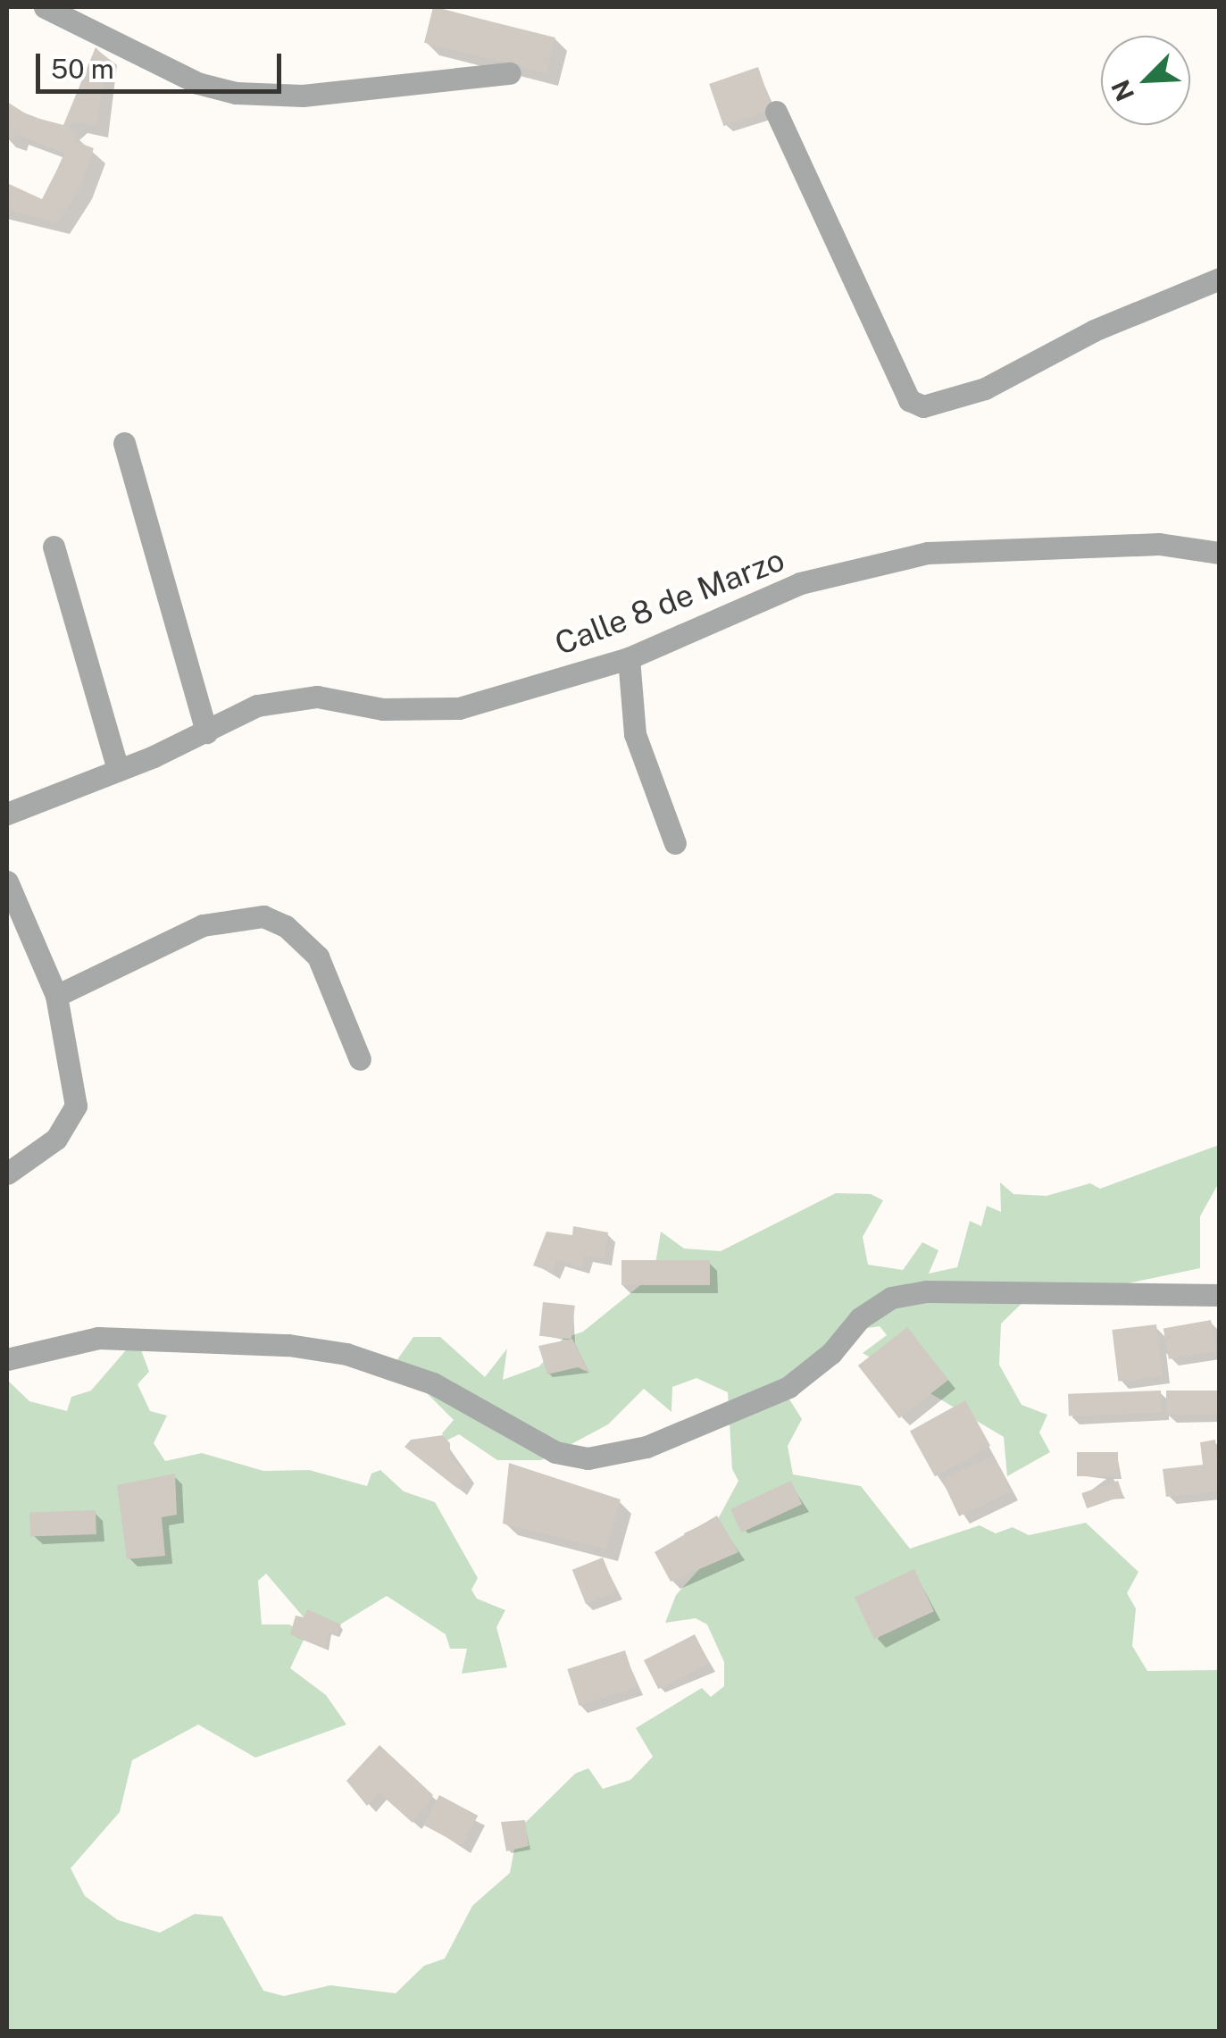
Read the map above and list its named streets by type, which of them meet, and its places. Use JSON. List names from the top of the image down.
{
  "streets": {
    "street": ["Calle 8 de Marzo"]
  },
  "scale_bar": "50 m",
  "north": "bottom left"
}
